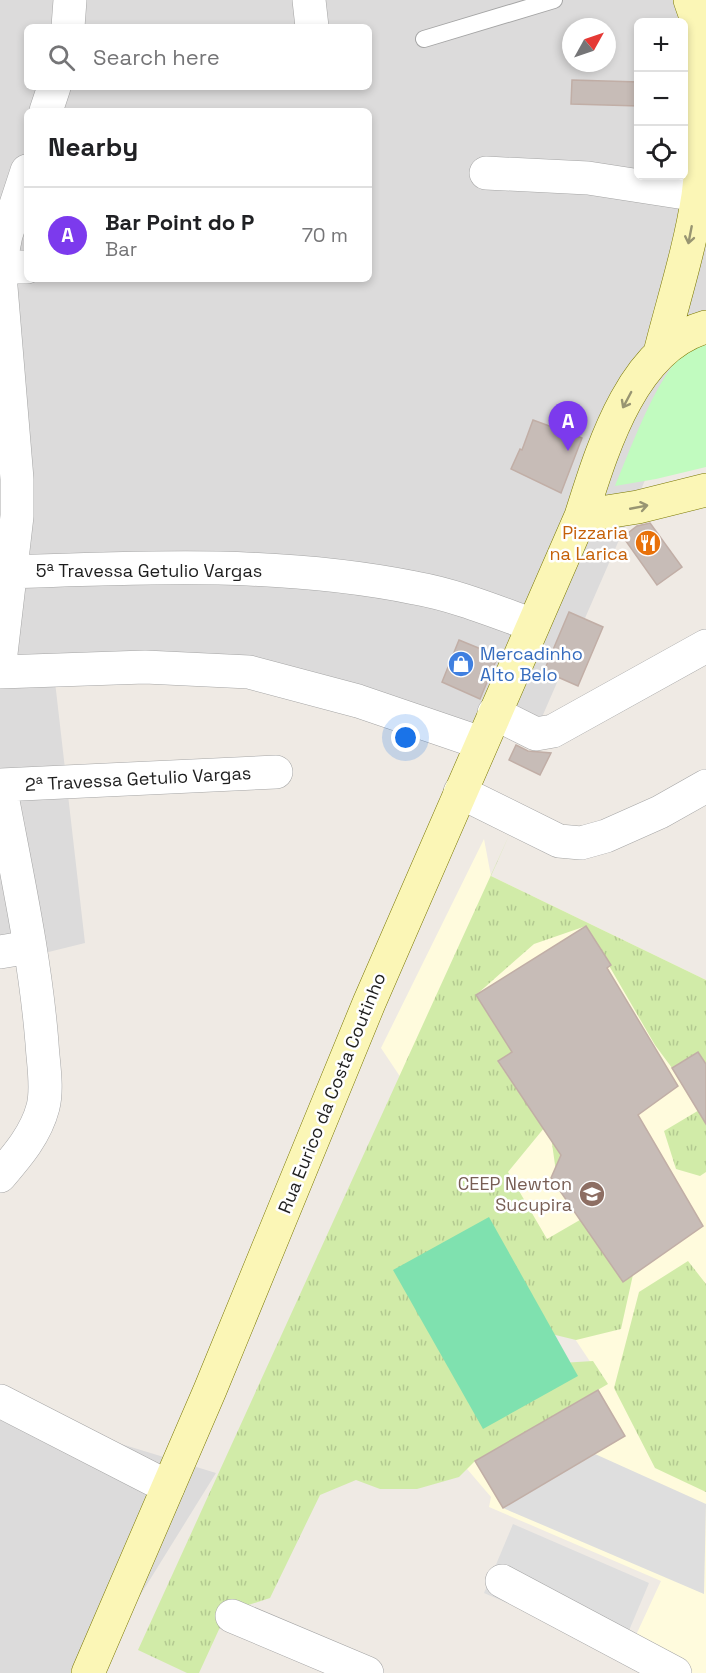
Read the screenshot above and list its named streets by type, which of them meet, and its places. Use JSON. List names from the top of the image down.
{
  "streets": {
    "main road": ["Rua Eurico da Costa Coutinho"],
    "street": ["5ª Travessa Getulio Vargas", "2ª Travessa Getulio Vargas"]
  },
  "crossings": [
    ["5ª Travessa Getulio Vargas", "Rua Eurico da Costa Coutinho"]
  ],
  "places": {
    "restaurant": ["Pizzaria na Larica"],
    "shop": ["Mercadinho Alto Belo"],
    "school or university": ["CEEP Newton Sucupira"]
  },
  "north": "top right",
  "page": {
    "map_buttons": ["+", "−"],
    "search": "Search here",
    "heading": "Nearby",
    "list": [
      {
        "mark": "A",
        "name": "Bar Point do P",
        "note": "Bar",
        "value": "70 m"
      }
    ],
    "pins": "A"
  }
}
